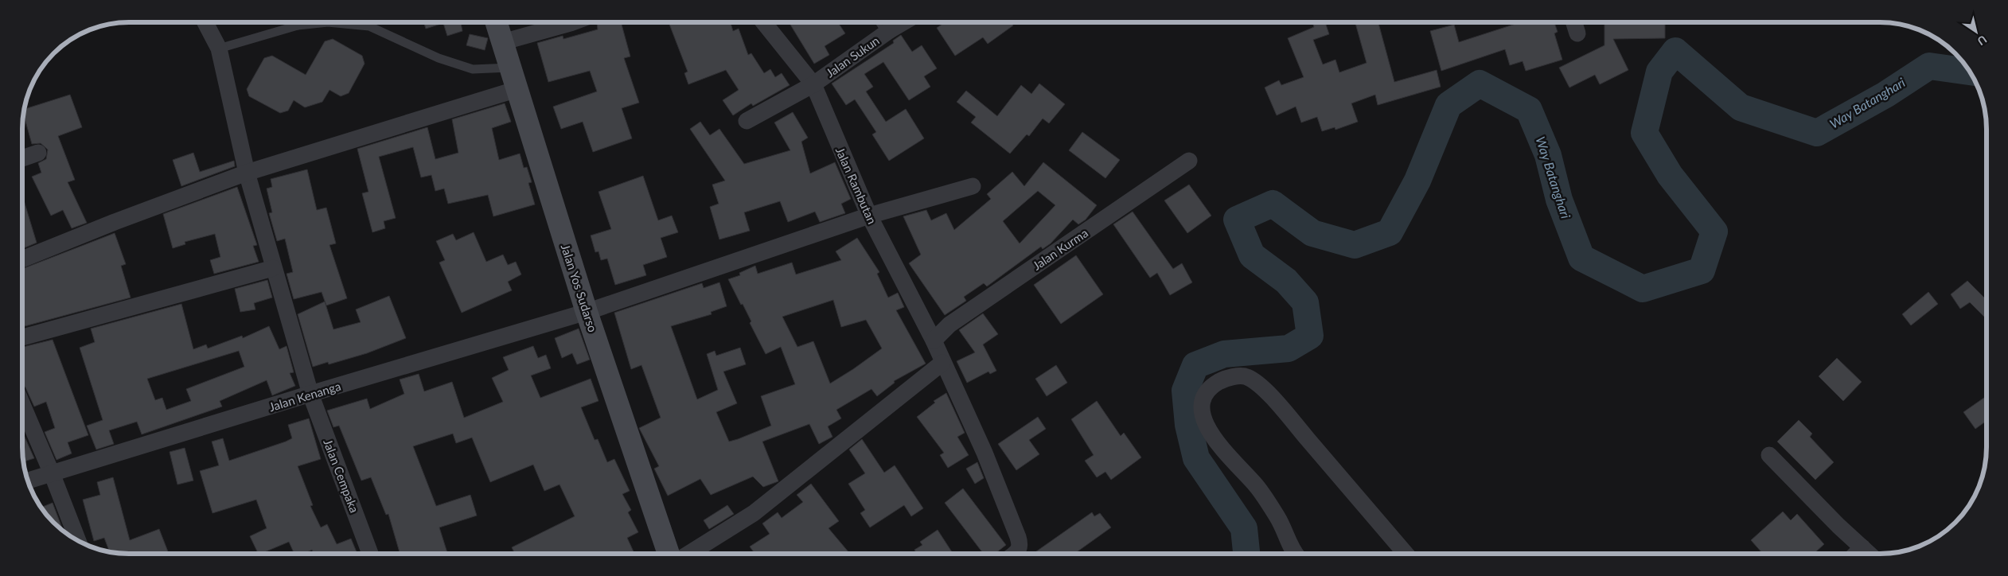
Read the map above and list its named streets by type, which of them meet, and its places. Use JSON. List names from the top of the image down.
{
  "streets": {
    "street": [
      "Jalan Sukun",
      "Jalan Rambutan",
      "Jalan Kurma",
      "Jalan Yos Sudarso",
      "Jalan Kenanga",
      "Jalan Cempaka"
    ]
  },
  "crossings": [
    ["Jalan Sukun", "Jalan Rambutan"],
    ["Jalan Rambutan", "Jalan Kurma"],
    ["Jalan Rambutan", "Jalan Kenanga"],
    ["Jalan Yos Sudarso", "Jalan Kenanga"],
    ["Jalan Kenanga", "Jalan Cempaka"]
  ],
  "water": ["Way Batanghari"],
  "north": "bottom right"
}
